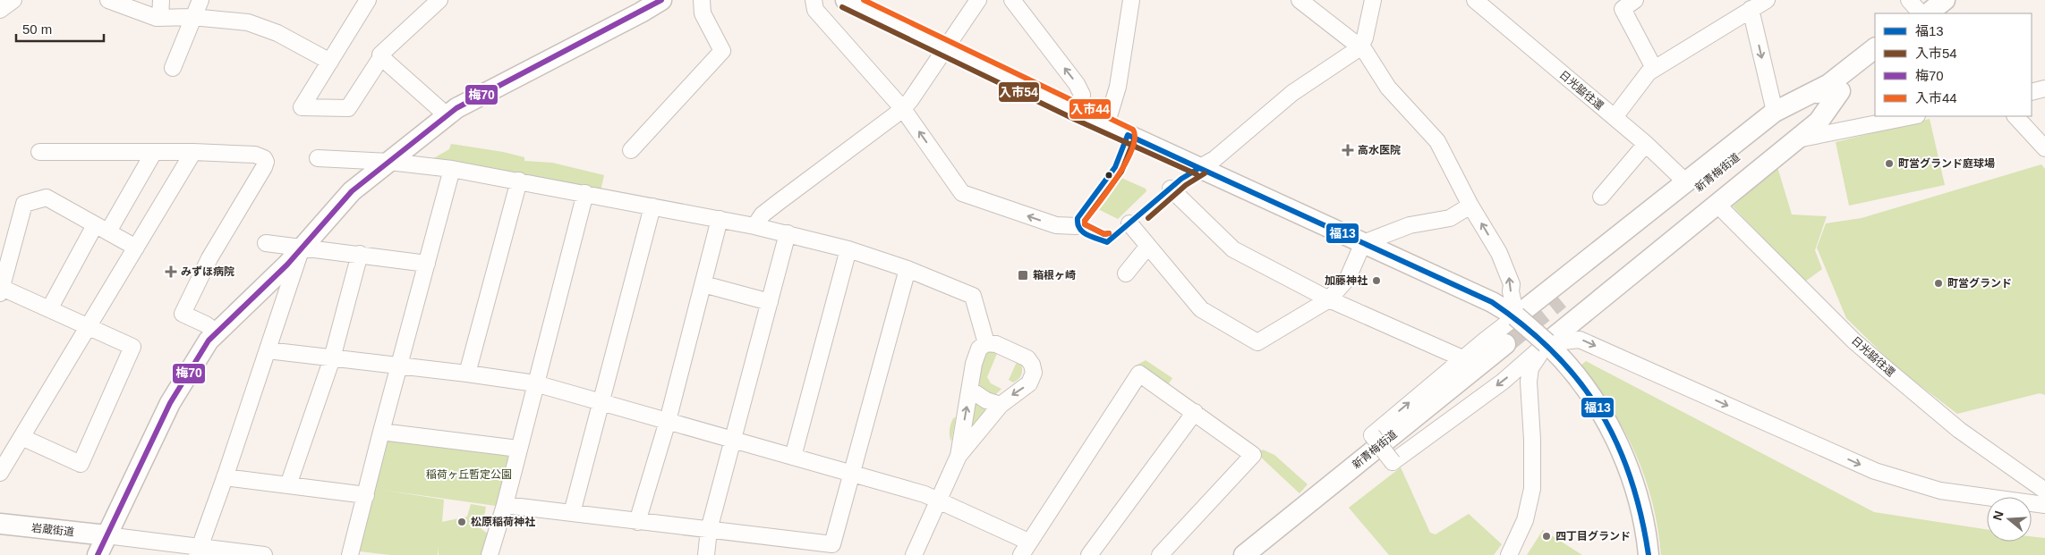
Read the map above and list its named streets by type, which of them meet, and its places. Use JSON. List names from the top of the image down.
{
  "streets": {
    "main road": ["新青梅街道", "岩蔵街道"],
    "street": ["日光脇往還"]
  },
  "parks": ["稲荷ヶ丘暫定公園"],
  "places": {
    "health": ["高水医院", "みずほ病院"],
    "other": [
      "町営グランド庭球場",
      "加藤神社",
      "町営グランド",
      "松原稲荷神社",
      "四丁目グランド"
    ],
    "transit": ["箱根ヶ崎"]
  },
  "lines": [
    "transit line 梅70",
    "transit line 入市44",
    "transit line 入市54",
    "transit line 福13"
  ],
  "legend": [
    "福13",
    "入市54",
    "梅70",
    "入市44"
  ],
  "scale_bar": "50 m",
  "north": "left"
}
